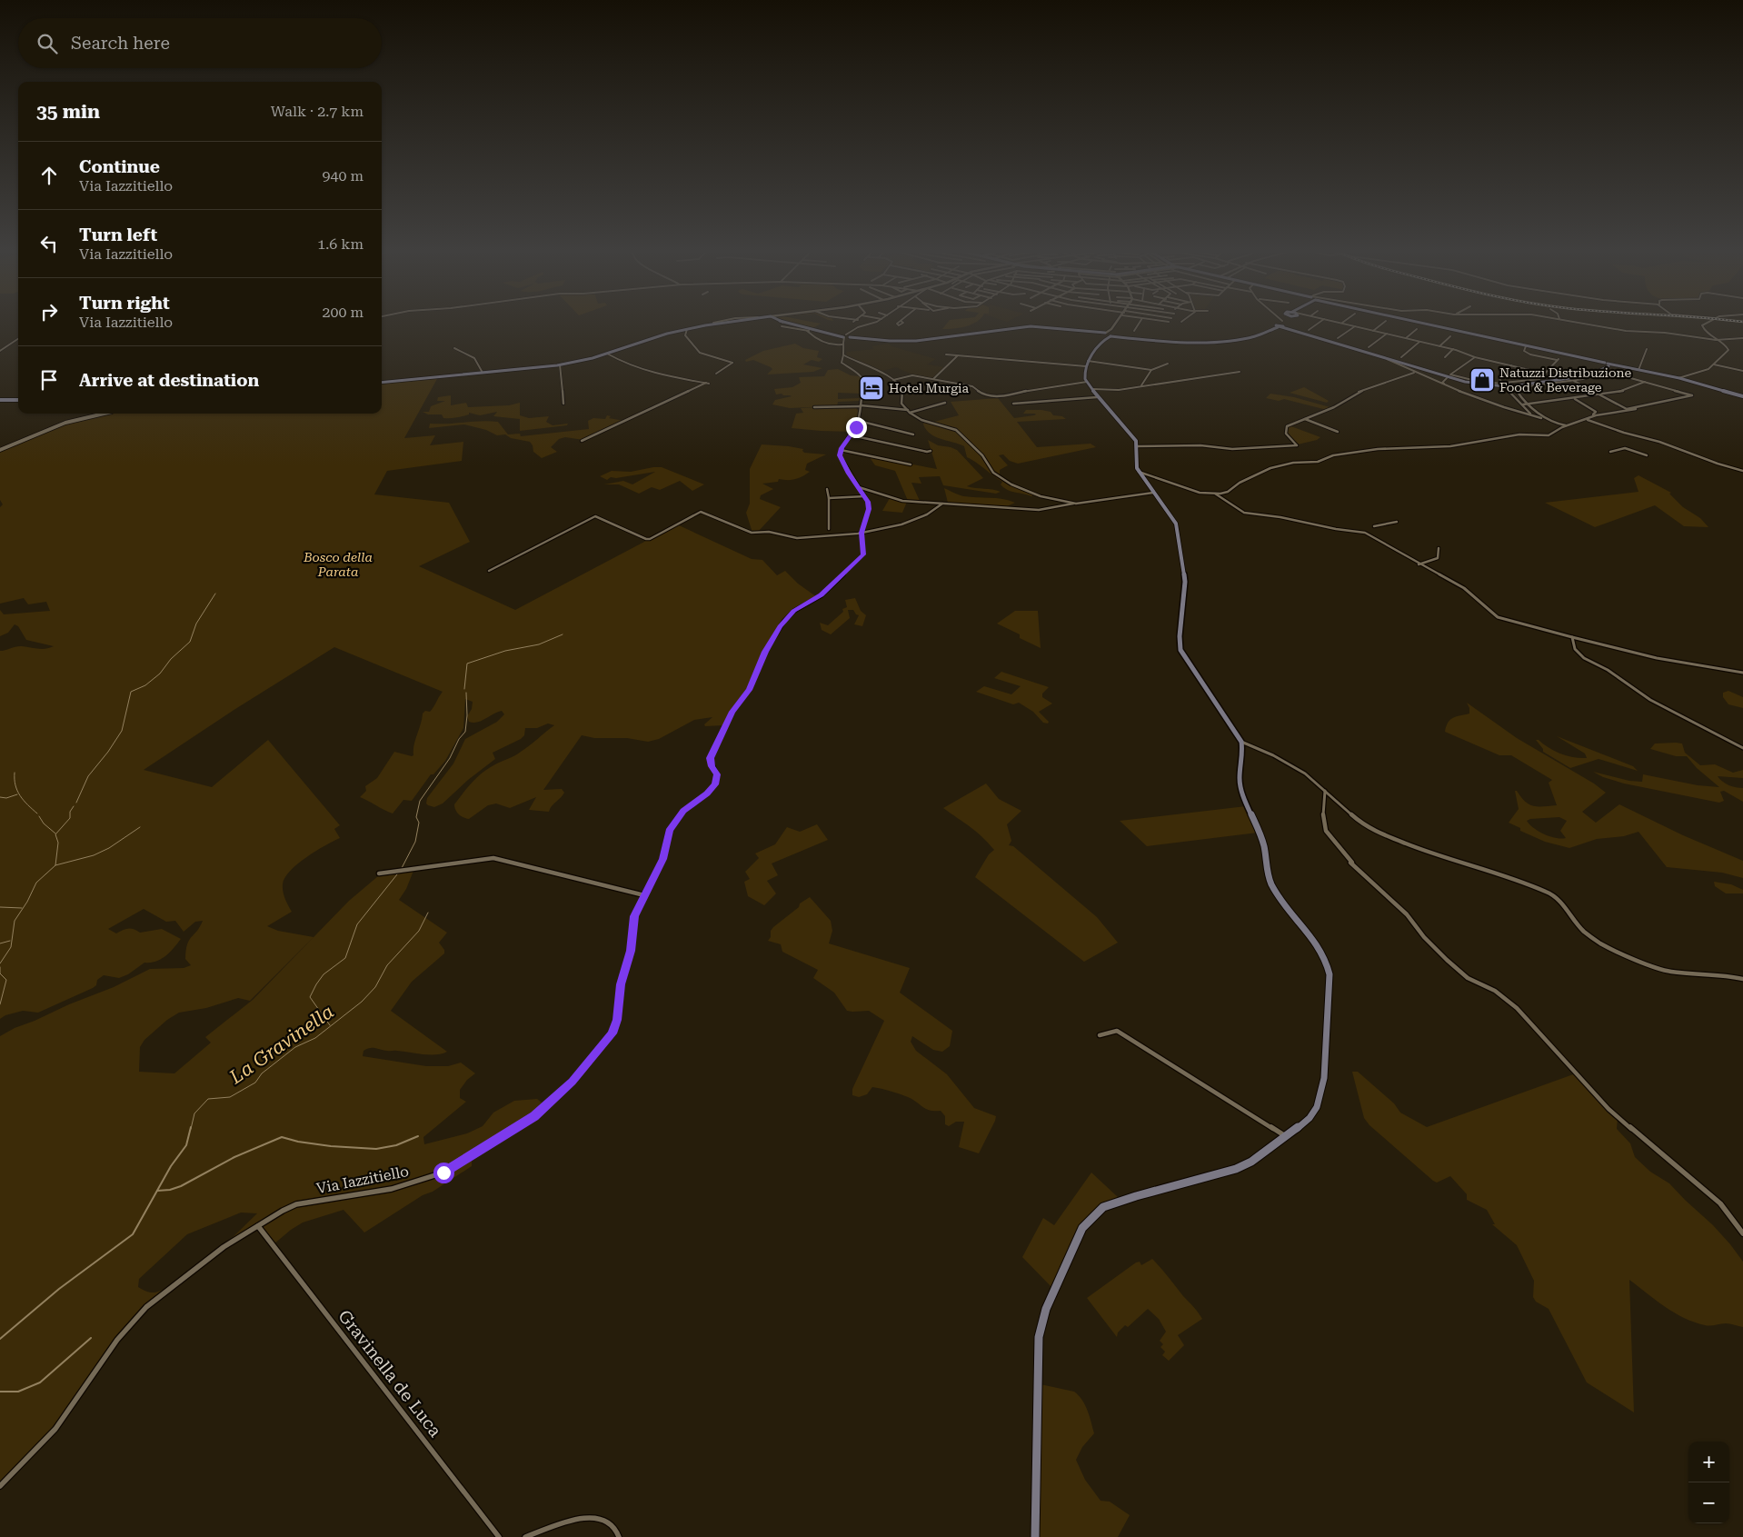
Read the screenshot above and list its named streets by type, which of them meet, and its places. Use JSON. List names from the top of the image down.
{
  "streets": {
    "street": ["Via Iazzitiello", "Gravinella de Luca"]
  },
  "crossings": [
    ["Via Iazzitiello", "Gravinella de Luca"]
  ],
  "water": ["La Gravinella"],
  "parks": ["Bosco della Parata"],
  "places": {
    "shop": ["Natuzzi Distribuzione Food & Beverage"],
    "hotel": ["Hotel Murgia"]
  },
  "page": {
    "search": "Search here",
    "heading": ["35 min", "Walk · 2.7 km"],
    "list": [
      ["Continue", "Via Iazzitiello", "940 m"],
      ["Turn left", "Via Iazzitiello", "1.6 km"],
      ["Turn right", "Via Iazzitiello", "200 m"],
      "Arrive at destination"
    ],
    "map_buttons": ["+", "−"]
  }
}
